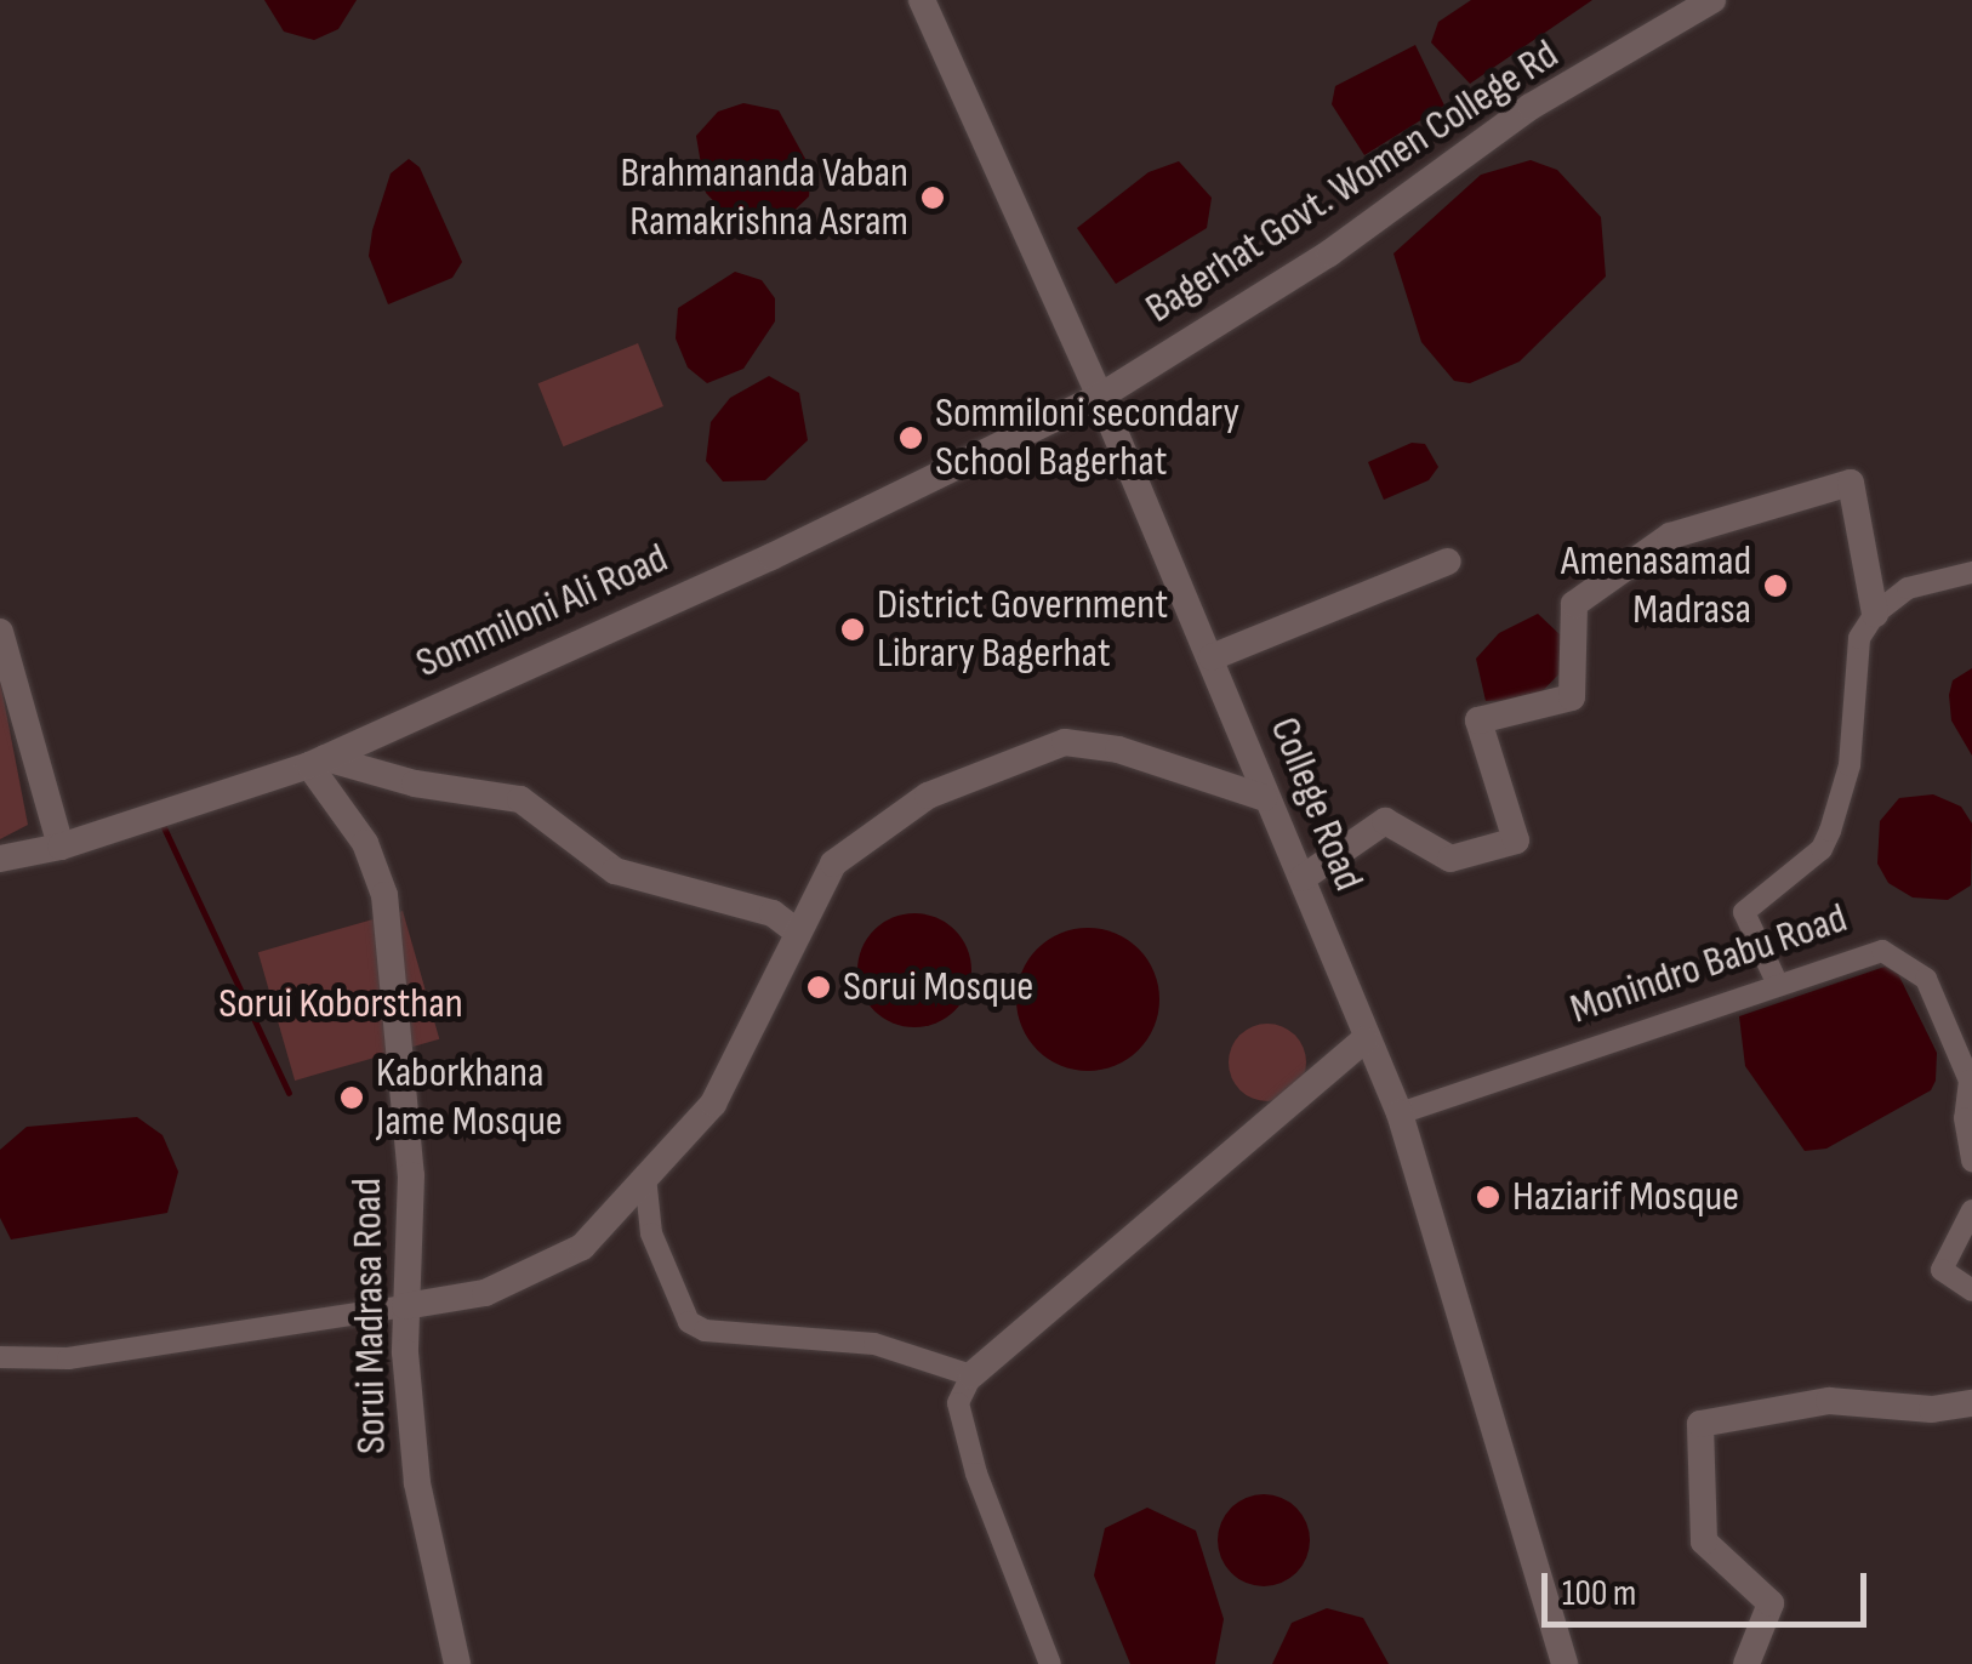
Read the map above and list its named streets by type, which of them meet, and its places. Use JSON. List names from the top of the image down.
{
  "streets": {
    "street": [
      "Bagerhat Govt. Women College Rd",
      "Sommiloni Ali Road",
      "College Road",
      "Monindro Babu Road",
      "Sorui Madrasa Road"
    ]
  },
  "crossings": [
    ["Bagerhat Govt. Women College Rd", "Sommiloni Ali Road"],
    ["Bagerhat Govt. Women College Rd", "College Road"],
    ["Sommiloni Ali Road", "College Road"],
    ["Sommiloni Ali Road", "Sorui Madrasa Road"],
    ["College Road", "Monindro Babu Road"]
  ],
  "parks": ["Sorui Koborsthan"],
  "places": [
    "Brahmananda Vaban Ramakrishna Asram",
    "Sommiloni secondary School Bagerhat",
    "Amenasamad Madrasa",
    "District Government Library Bagerhat",
    "Sorui Mosque",
    "Kaborkhana Jame Mosque",
    "Haziarif Mosque"
  ],
  "scale_bar": "100 m"
}
